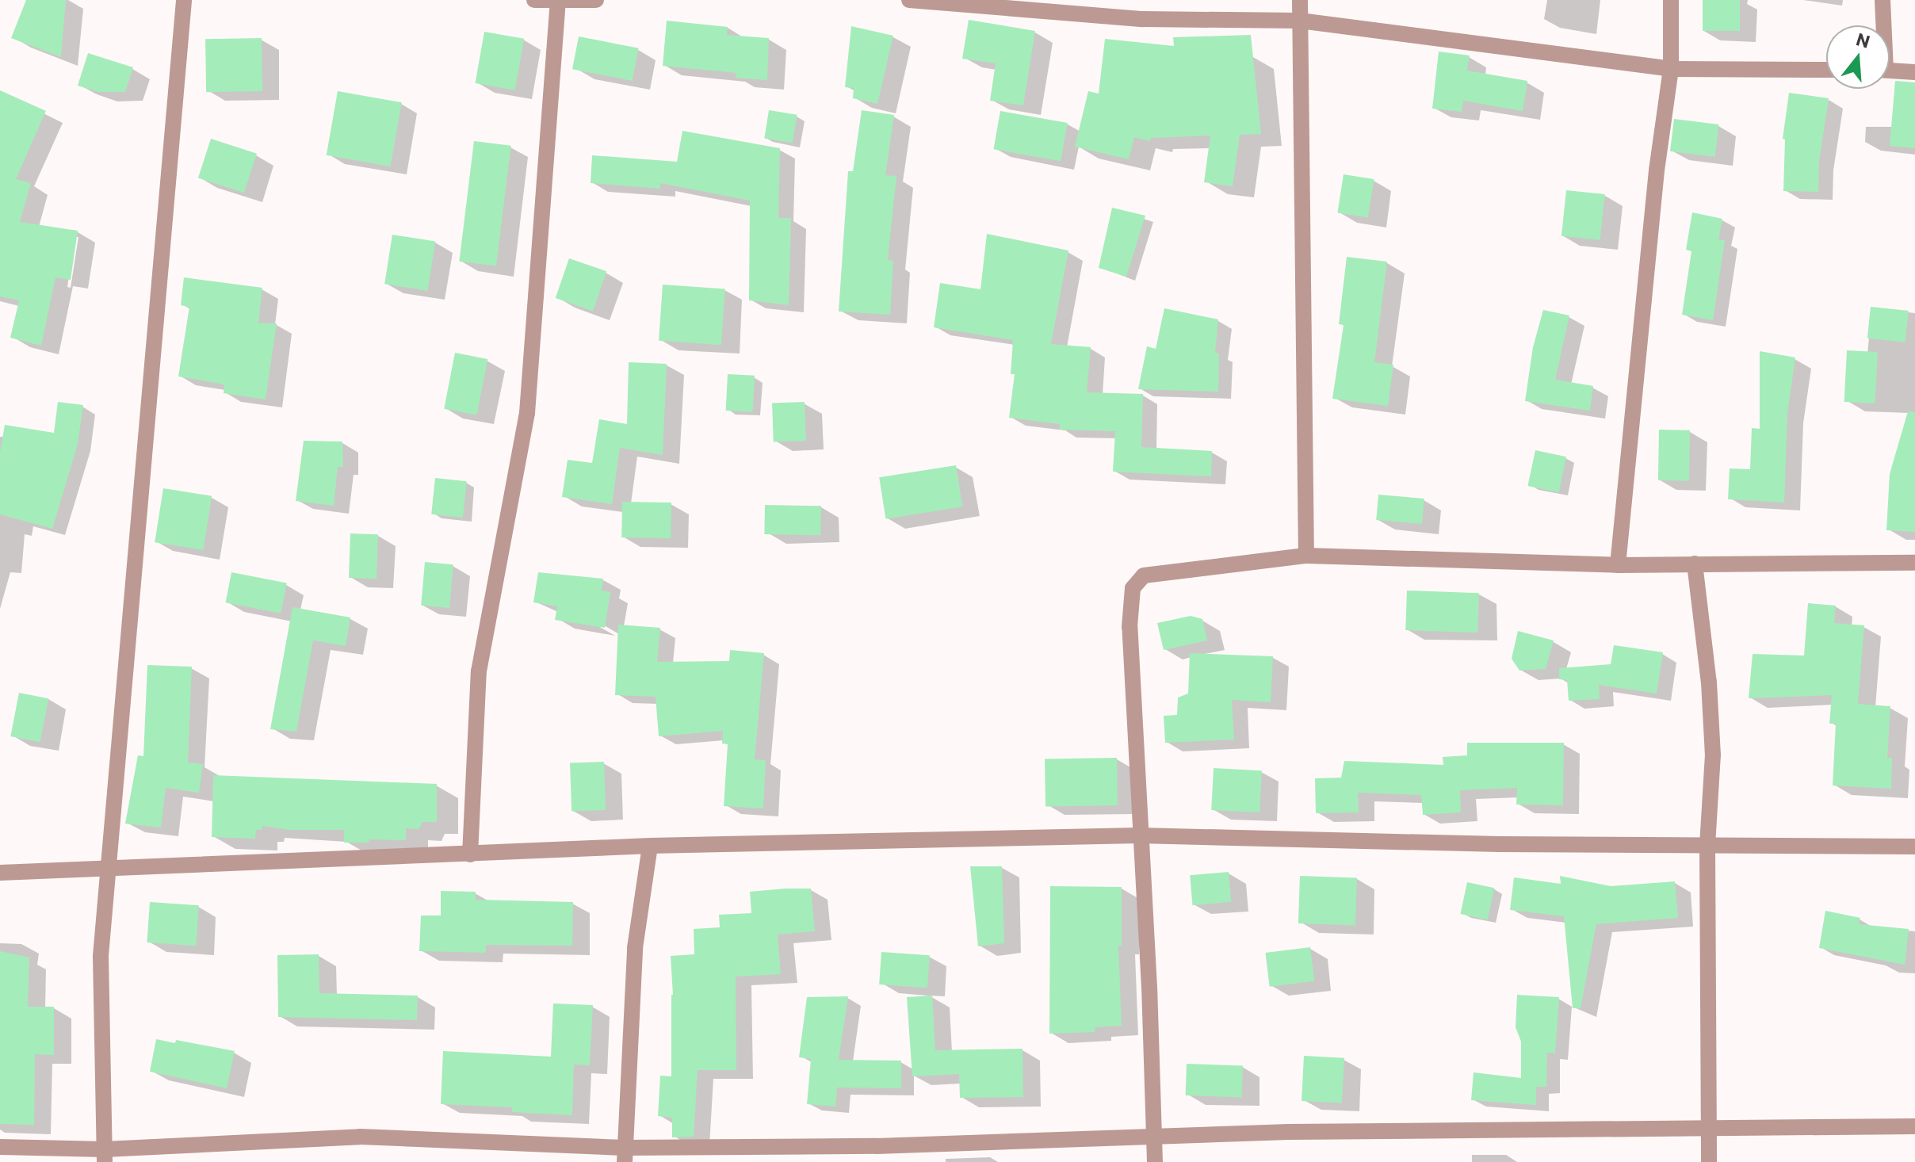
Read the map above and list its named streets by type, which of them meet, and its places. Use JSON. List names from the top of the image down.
{
  "north": "top"
}
